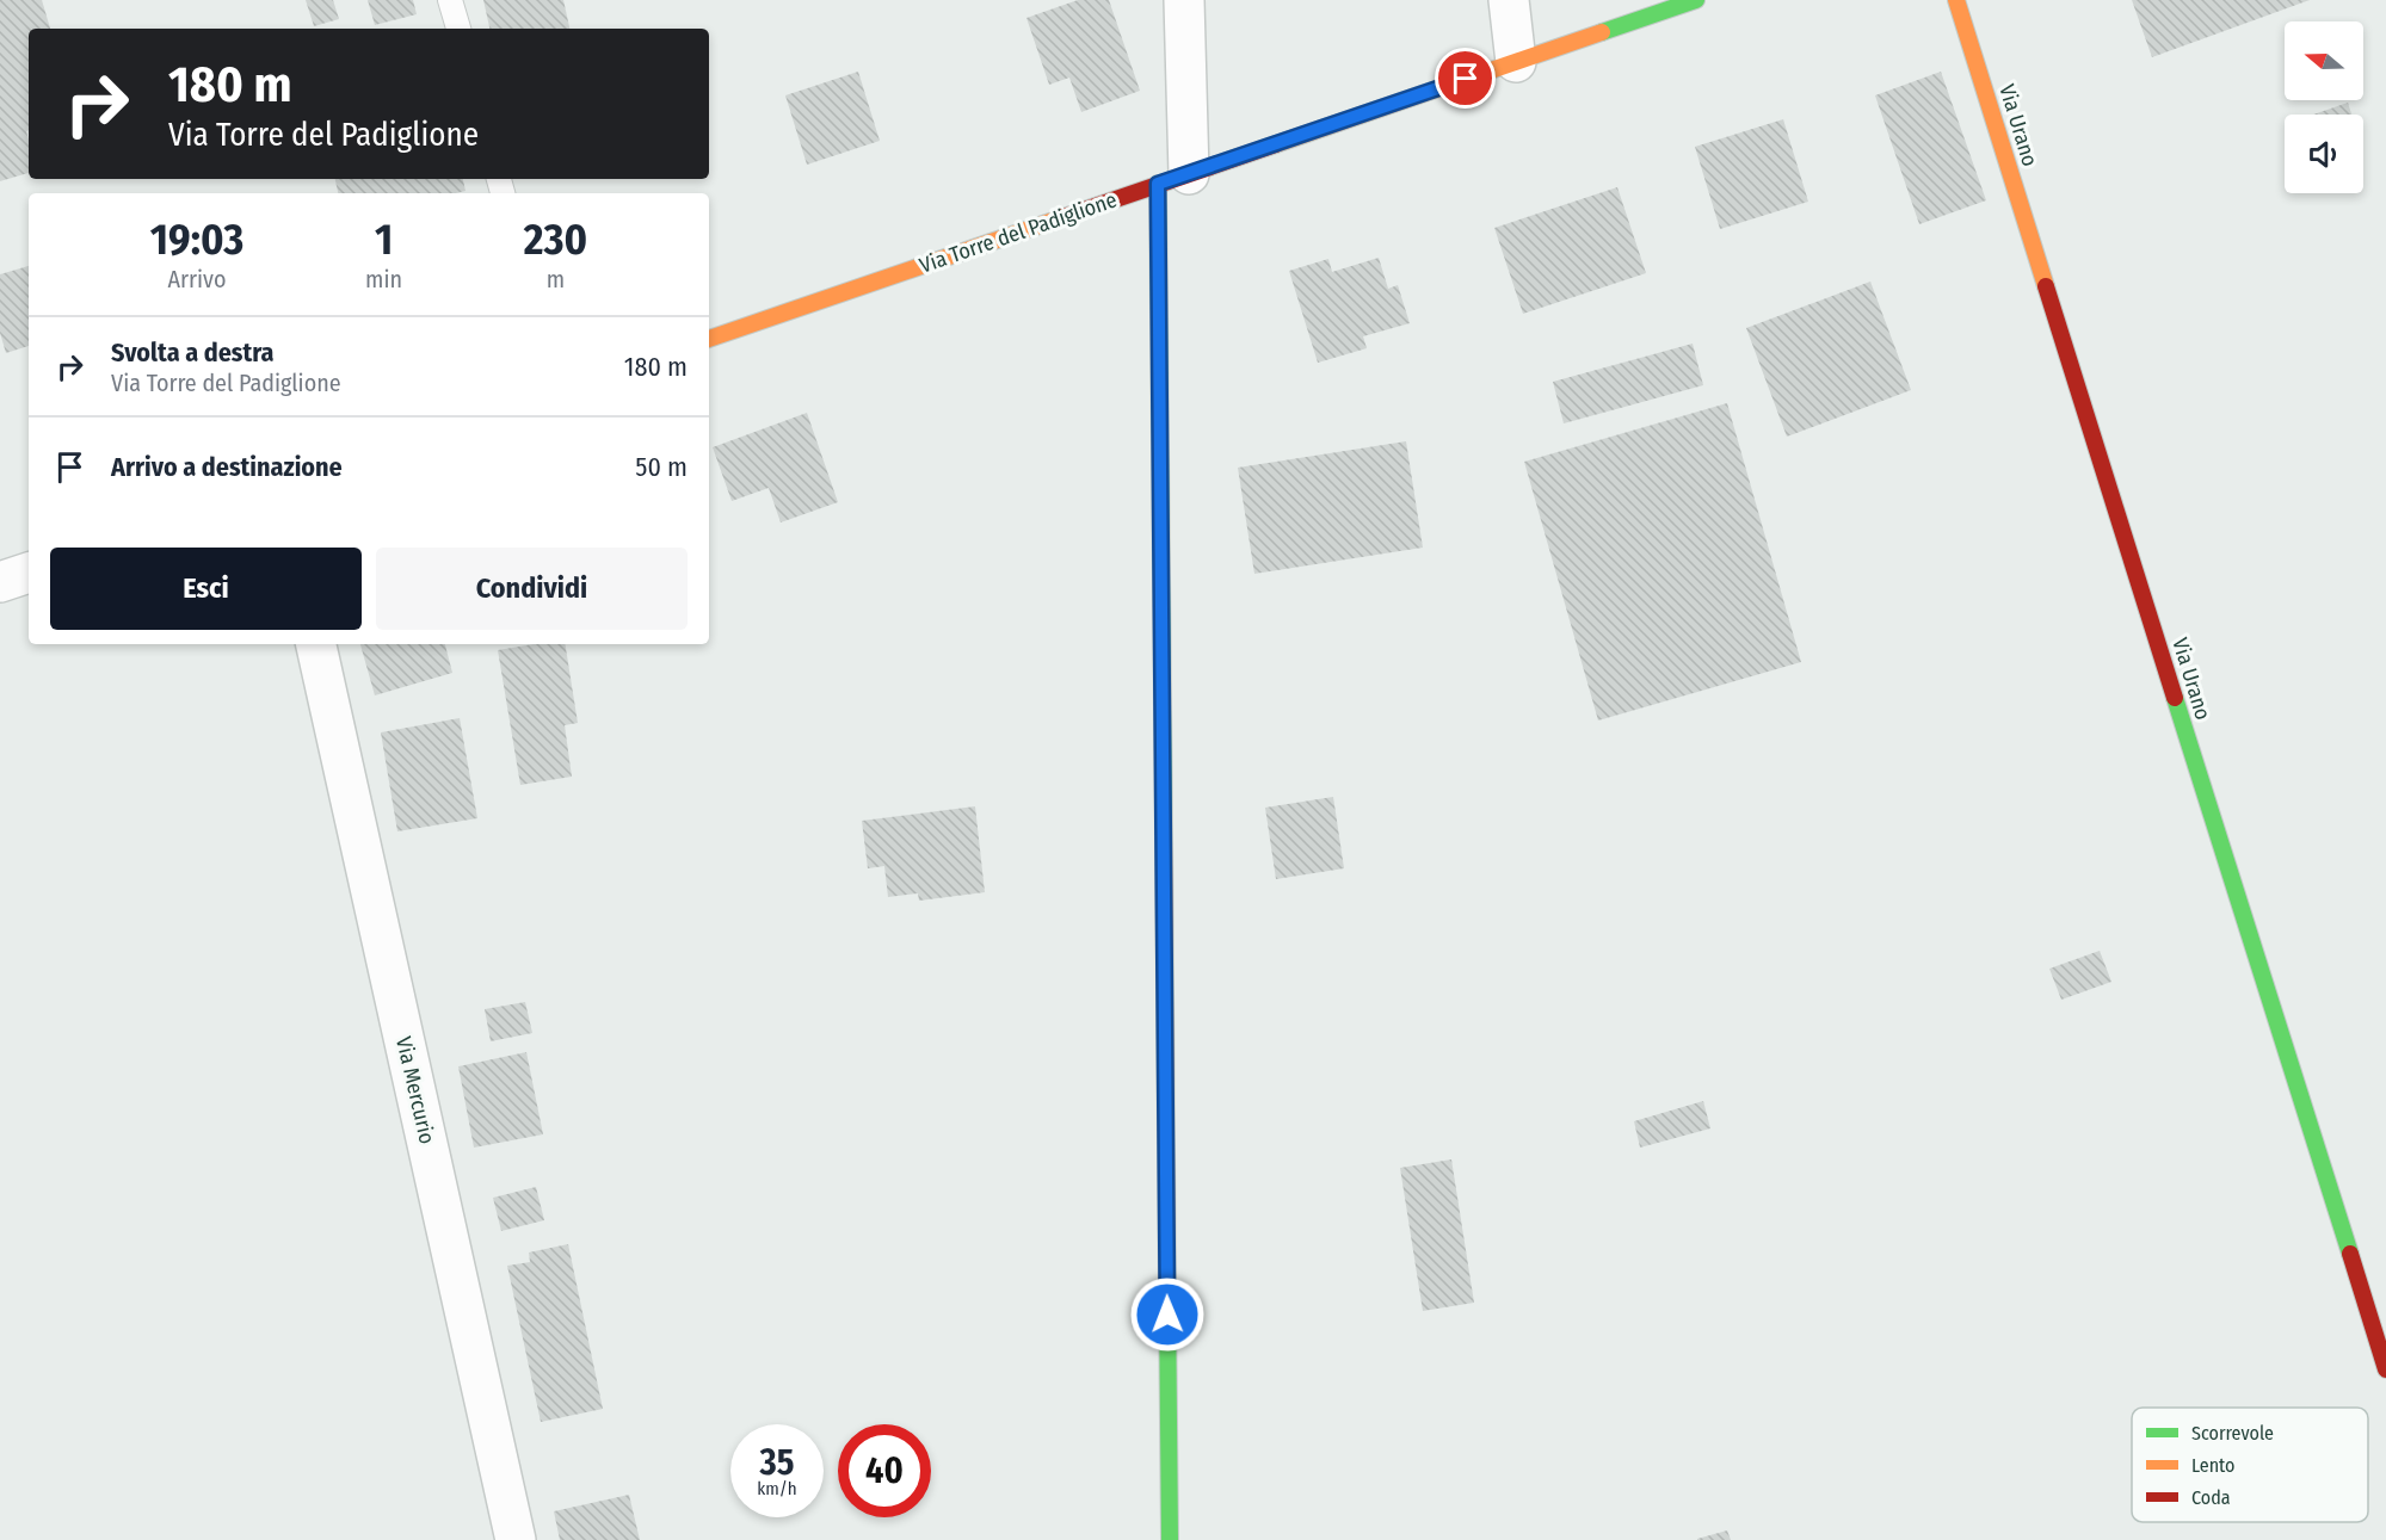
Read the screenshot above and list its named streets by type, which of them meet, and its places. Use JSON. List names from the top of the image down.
{
  "streets": {
    "street": ["Via Urano", "Via Torre del Padiglione", "Via Mercurio"]
  },
  "legend": ["Scorrevole", "Lento", "Coda"],
  "north": "left",
  "page": {
    "turn": ["180 m", "Via Torre del Padiglione"],
    "eta": [
      "19:03",
      "Arrivo",
      "1",
      "min",
      "230",
      "m"
    ],
    "list": [
      {
        "name": "Svolta a destra",
        "note": "Via Torre del Padiglione",
        "value": "180 m"
      },
      {
        "name": "Arrivo a destinazione",
        "value": "50 m"
      }
    ],
    "buttons": ["Esci", "Condividi"],
    "speed": "35 km/h",
    "limit": "40"
  }
}
